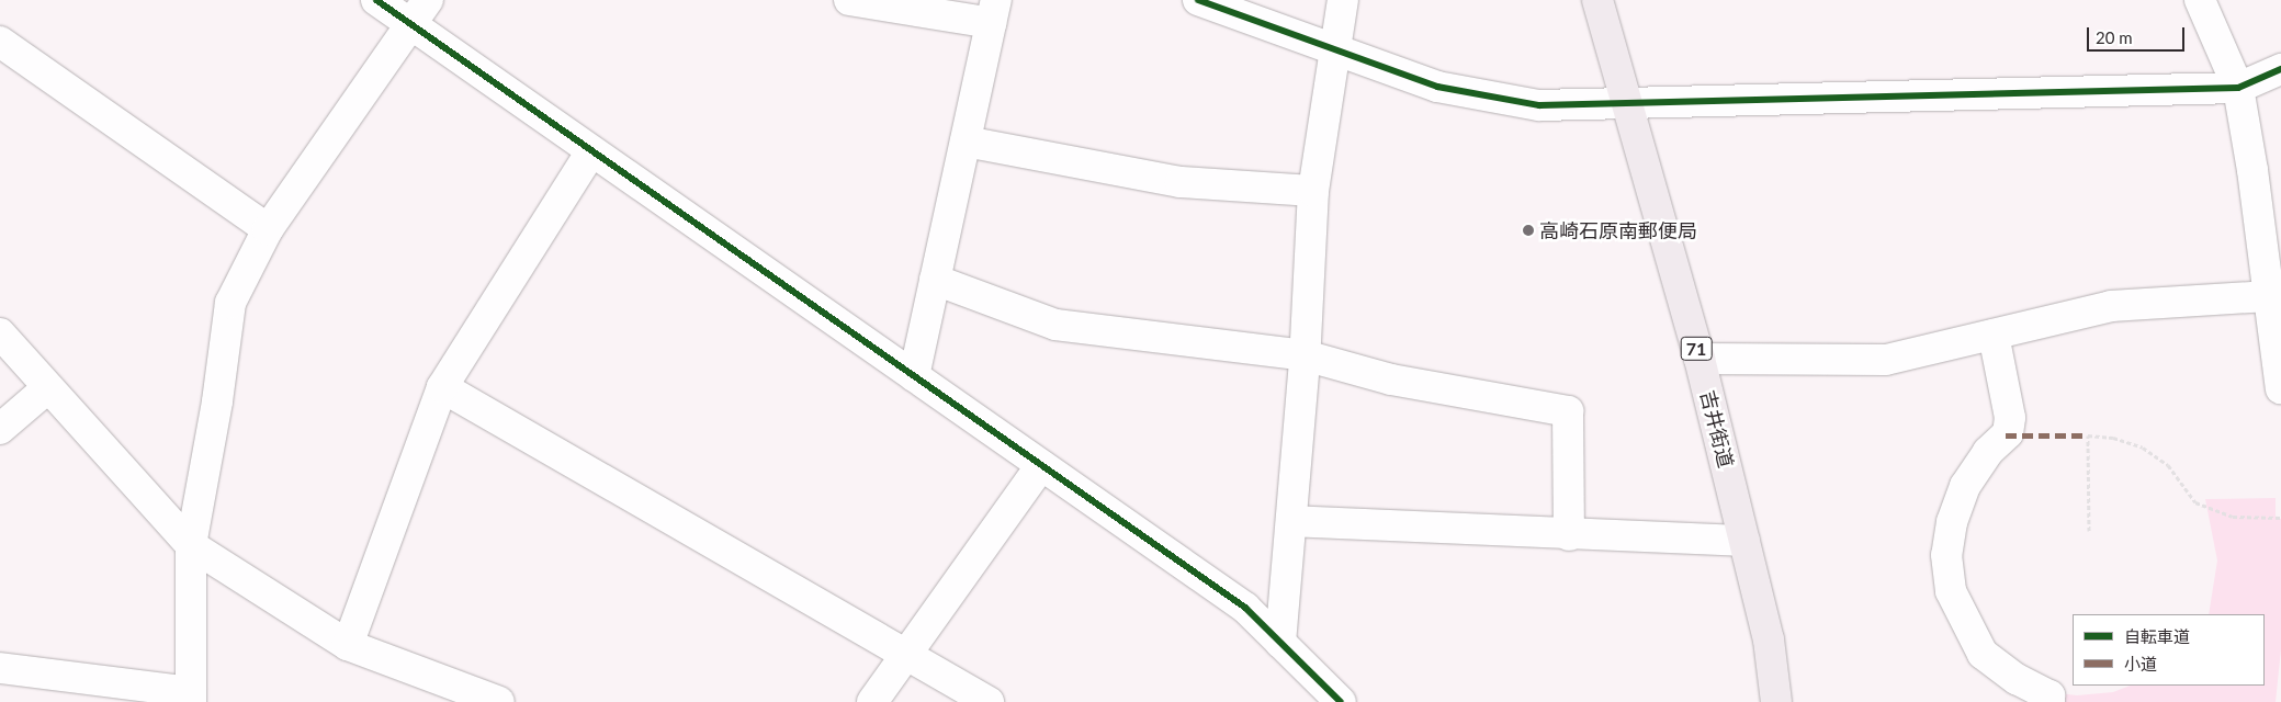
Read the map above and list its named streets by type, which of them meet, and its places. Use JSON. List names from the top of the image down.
{
  "streets": {
    "main road": ["71", "吉井街道"]
  },
  "places": ["高崎石原南郵便局"],
  "legend": ["自転車道", "小道"],
  "scale_bar": "20 m"
}
